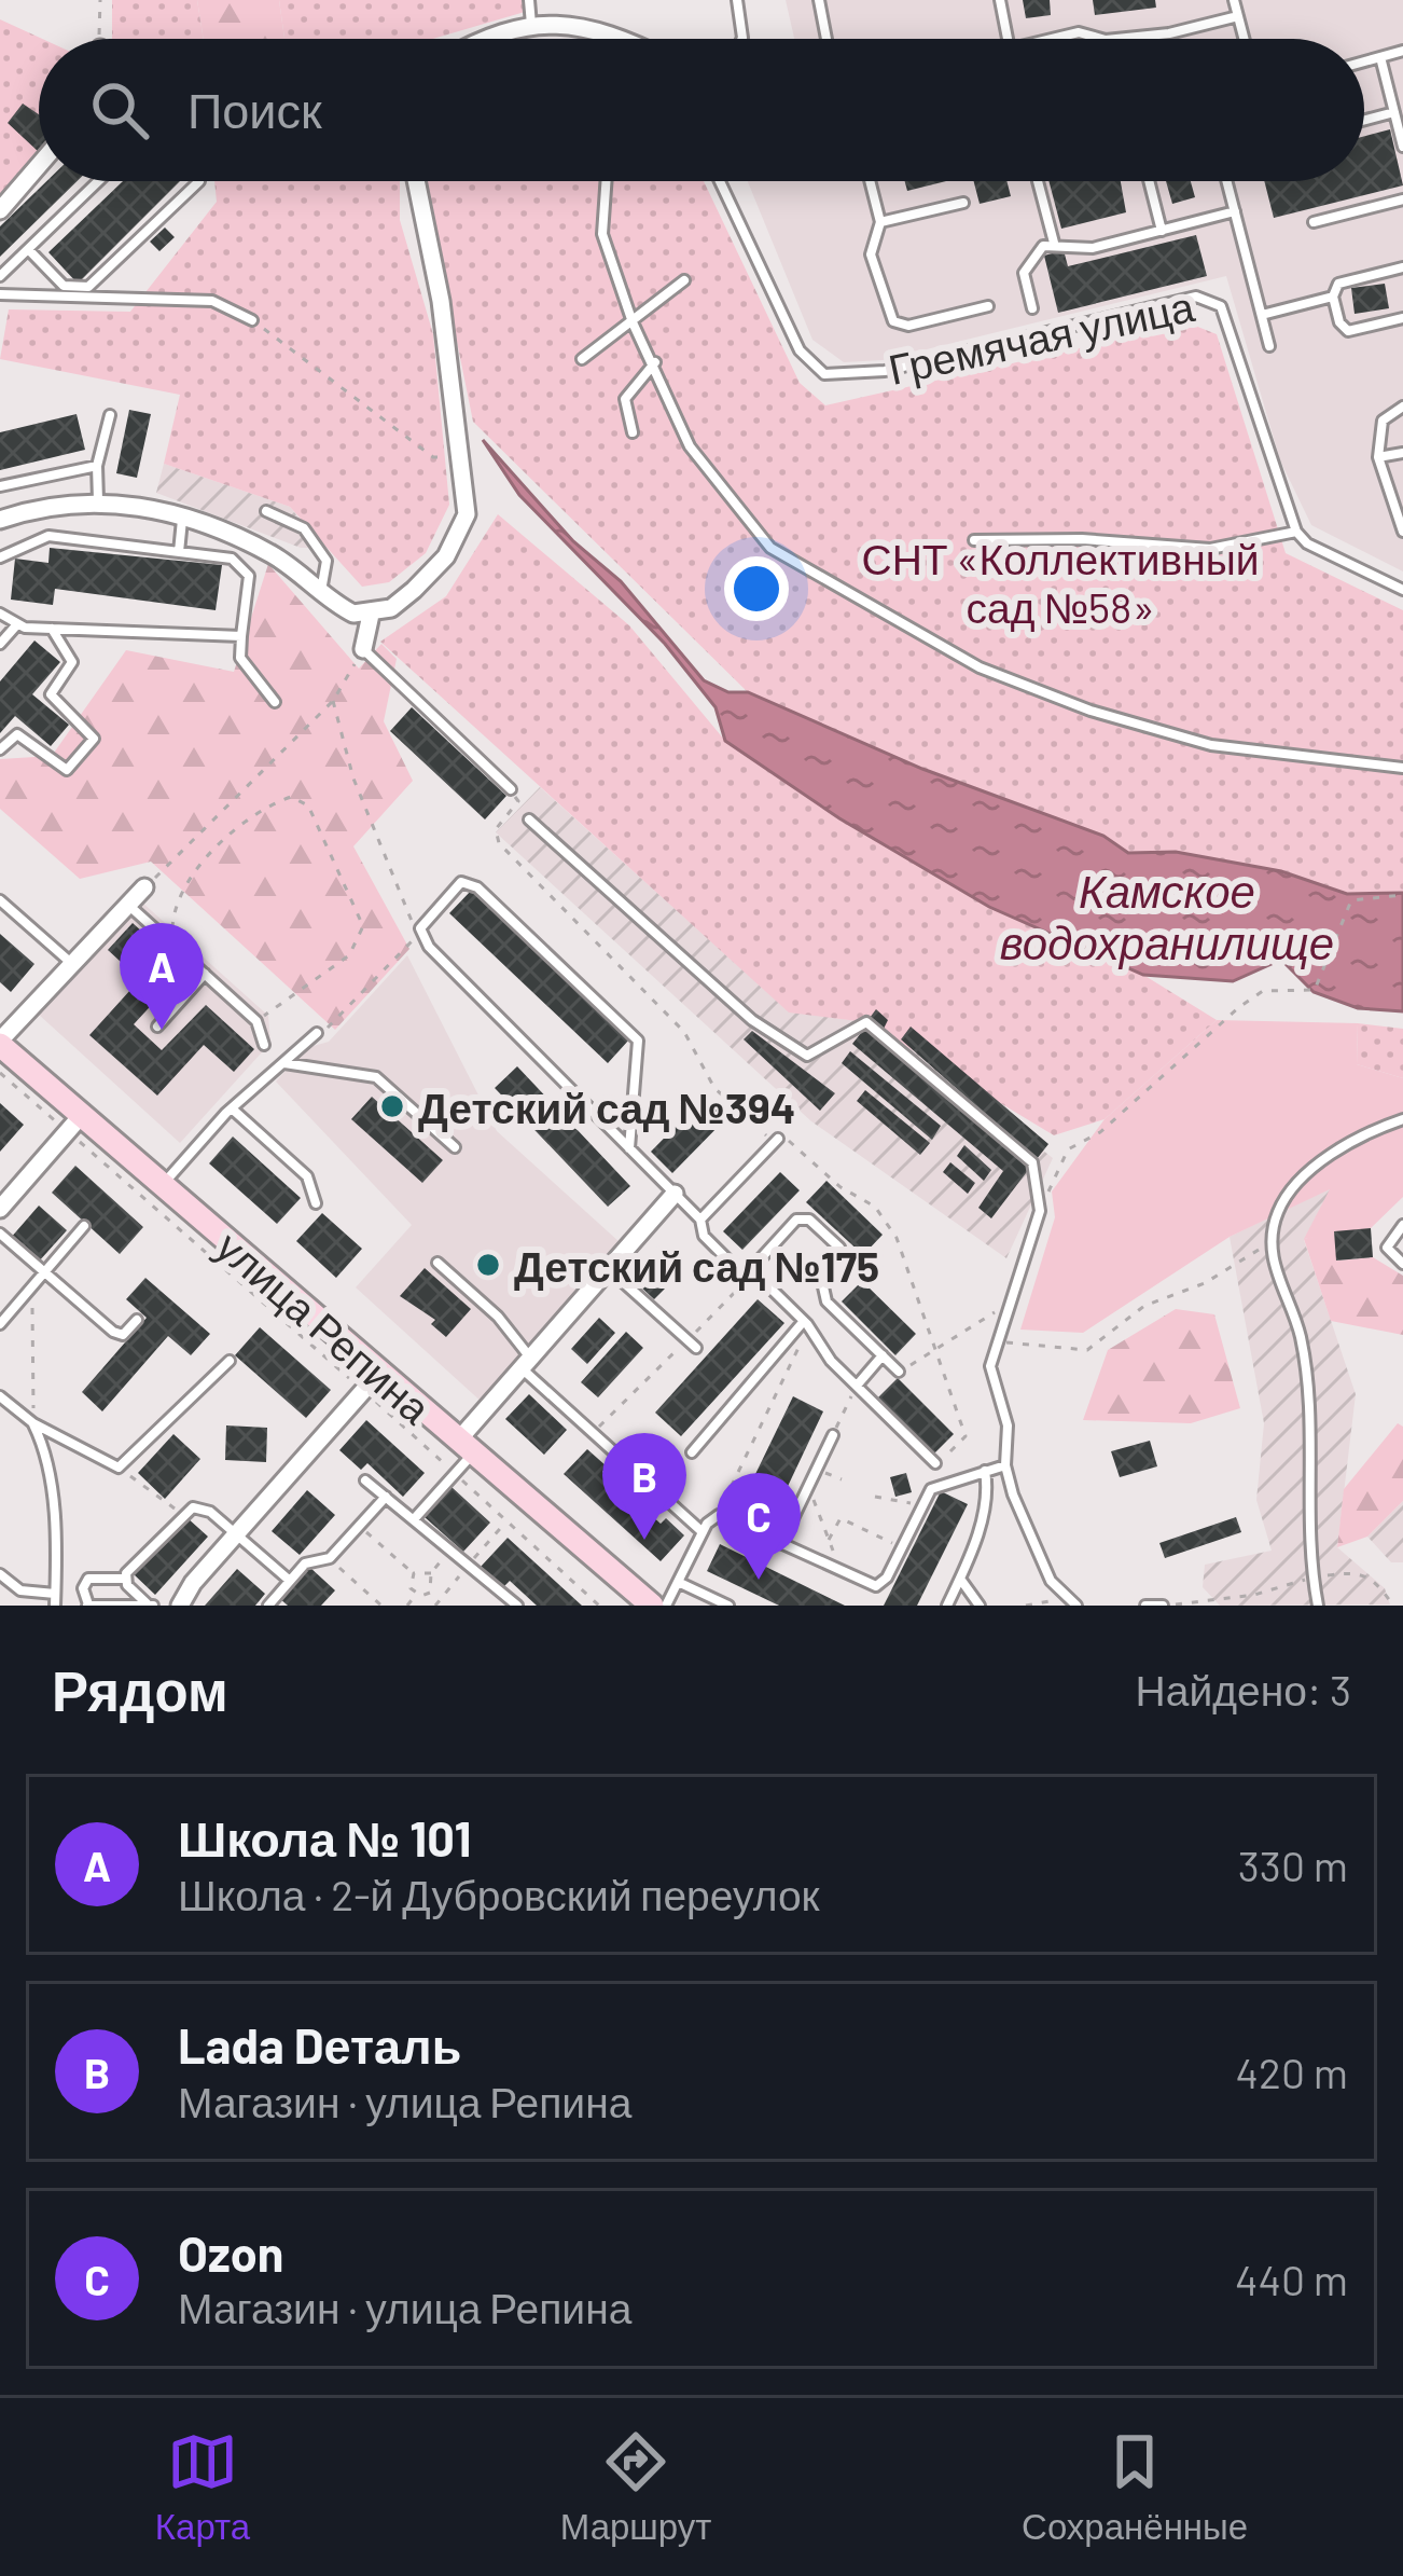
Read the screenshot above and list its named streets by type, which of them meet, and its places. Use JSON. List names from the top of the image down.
{
  "streets": {
    "main road": ["улица Репина"],
    "lane": ["Гремячая улица"]
  },
  "water": ["Камское водохранилище"],
  "parks": ["СНТ «Коллективный сад №58»"],
  "places": ["Детский сад №394", "Детский сад №175"],
  "page": {
    "search": "Поиск",
    "pins": ["A", "B", "C"],
    "heading": ["Рядом", "Найдено: 3"],
    "list": [
      {
        "mark": "A",
        "name": "Школа № 101",
        "note": "Школа · 2-й Дубровский переулок",
        "value": "330 m"
      },
      {
        "mark": "B",
        "name": "Lada Dеталь",
        "note": "Магазин · улица Репина",
        "value": "420 m"
      },
      {
        "mark": "C",
        "name": "Ozon",
        "note": "Магазин · улица Репина",
        "value": "440 m"
      }
    ],
    "nav": ["Карта", "Маршрут", "Сохранённые"]
  }
}
